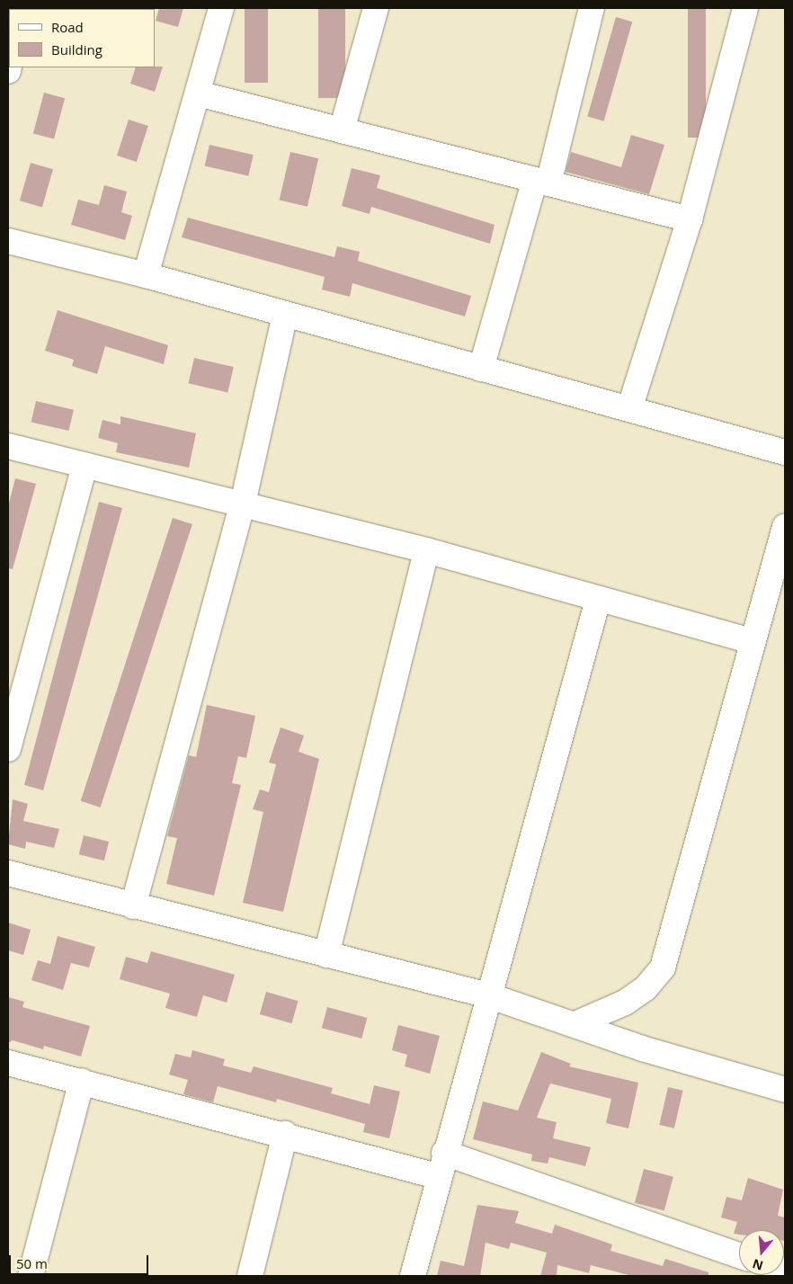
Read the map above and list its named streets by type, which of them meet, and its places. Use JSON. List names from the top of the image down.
{
  "legend": ["Road", "Building"],
  "scale_bar": "50 m",
  "north": "bottom"
}
